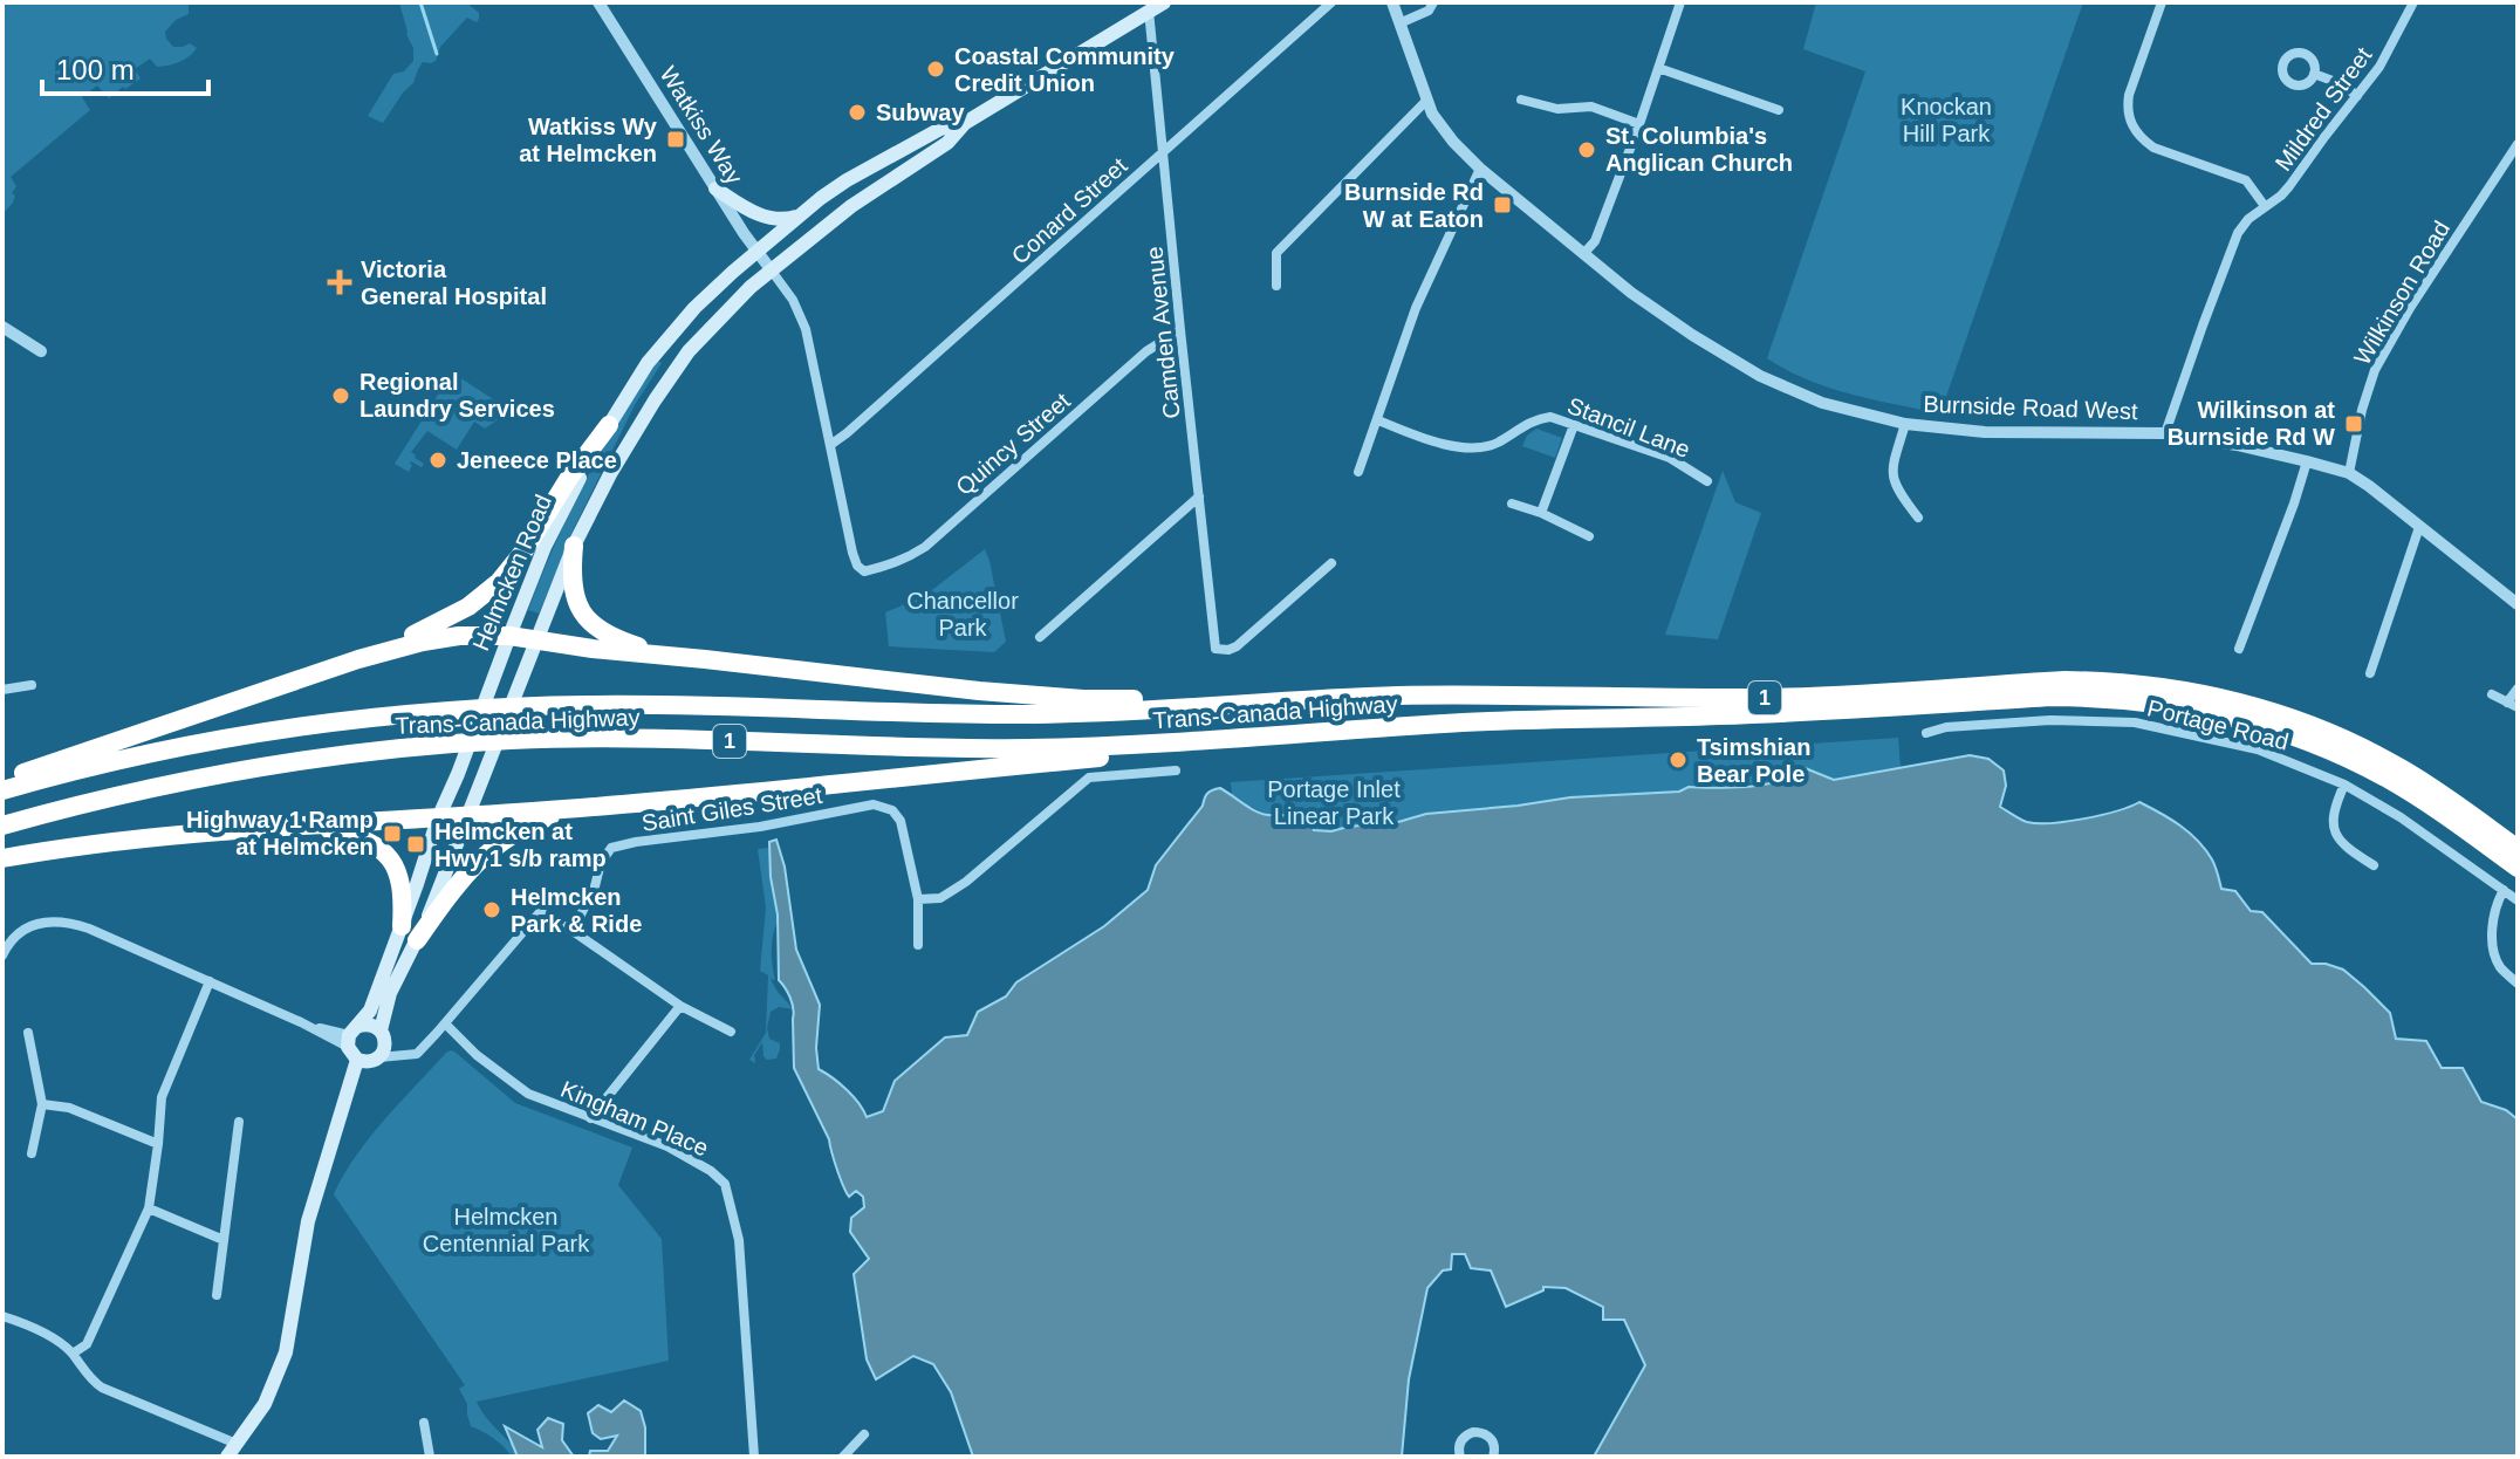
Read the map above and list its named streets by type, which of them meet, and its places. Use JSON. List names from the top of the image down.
{
  "streets": {
    "highway": ["1", "Trans-Canada Highway"],
    "main road": ["Helmcken Road"],
    "street": [
      "Mildred Street",
      "Watkiss Way",
      "Conard Street",
      "Wilkinson Road",
      "Camden Avenue",
      "Burnside Road West",
      "Stancil Lane",
      "Quincy Street",
      "Portage Road",
      "Saint Giles Street",
      "Kingham Place"
    ]
  },
  "crossings": [
    ["Mildred Street", "Burnside Road West"],
    ["Watkiss Way", "Helmcken Road"],
    ["Conard Street", "Camden Avenue"],
    ["Conard Street", "Quincy Street"],
    ["Wilkinson Road", "Burnside Road West"],
    ["Camden Avenue", "Quincy Street"],
    ["Camden Avenue", "Helmcken Road"]
  ],
  "parks": [
    "Knockan Hill Park",
    "Chancellor Park",
    "Portage Inlet Linear Park",
    "Helmcken Centennial Park"
  ],
  "places": {
    "other": [
      "Coastal Community Credit Union",
      "Subway",
      "St. Columbia's Anglican Church",
      "Regional Laundry Services",
      "Jeneece Place",
      "Tsimshian Bear Pole",
      "Helmcken Park & Ride"
    ],
    "transit": [
      "Watkiss Wy at Helmcken",
      "Burnside Rd W at Eaton",
      "Wilkinson at Burnside Rd W",
      "Highway 1 Ramp at Helmcken",
      "Helmcken at Hwy 1 s/b ramp"
    ],
    "health": ["Victoria General Hospital"]
  },
  "scale_bar": "100 m"
}
